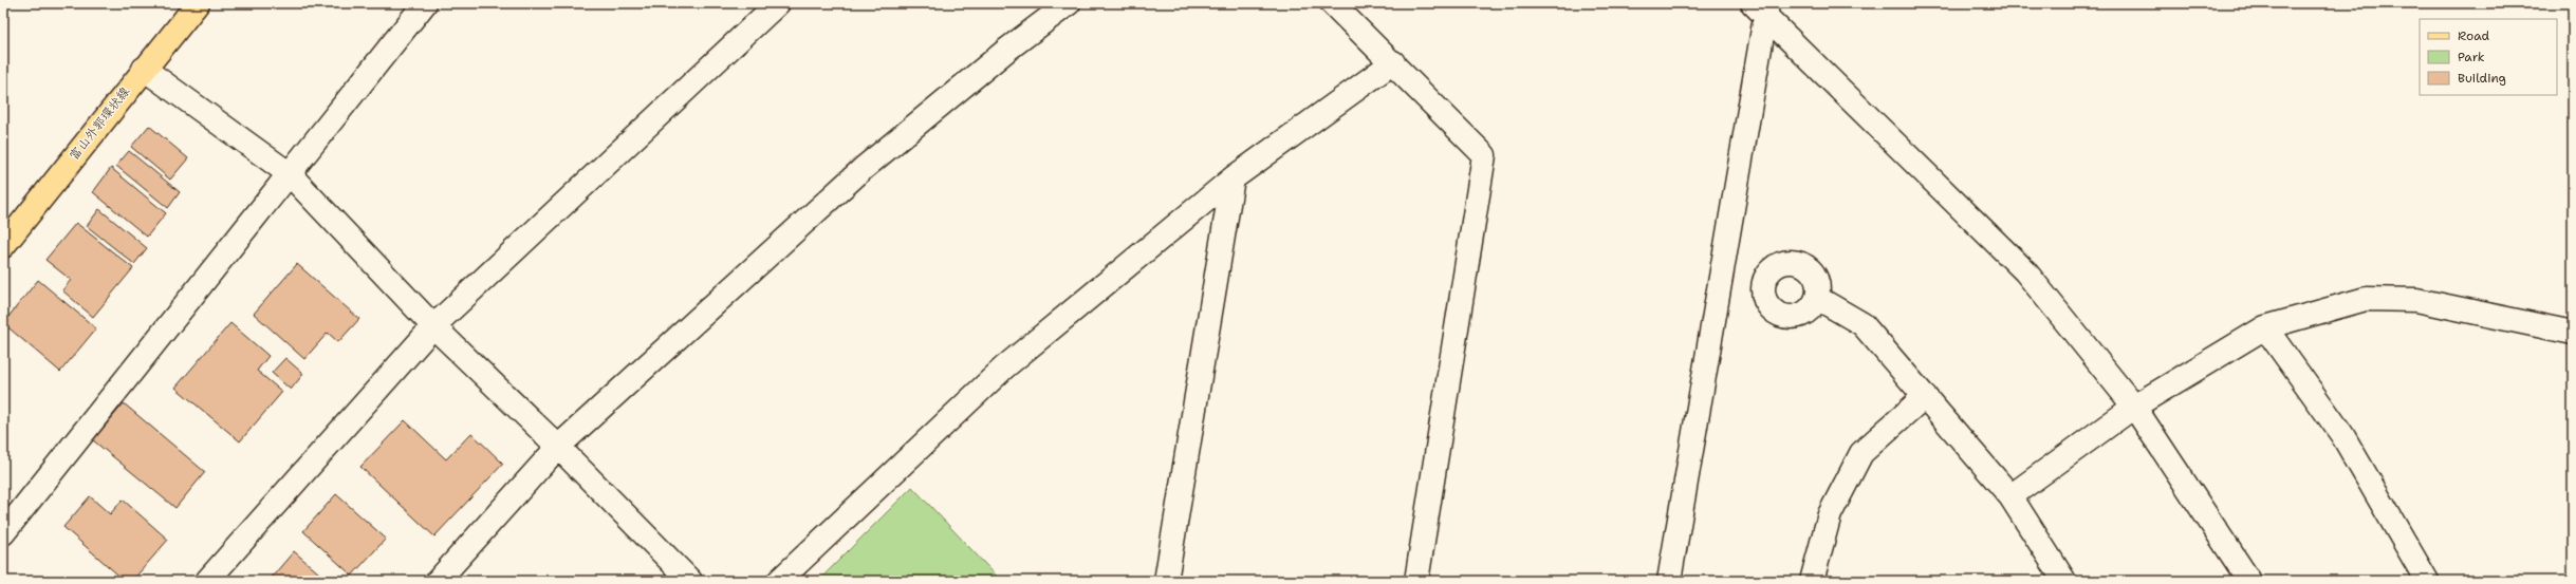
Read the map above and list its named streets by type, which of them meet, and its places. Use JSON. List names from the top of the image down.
{
  "streets": {
    "main road": ["富山外郭環状線"]
  },
  "legend": ["Road", "Park", "Building"]
}
